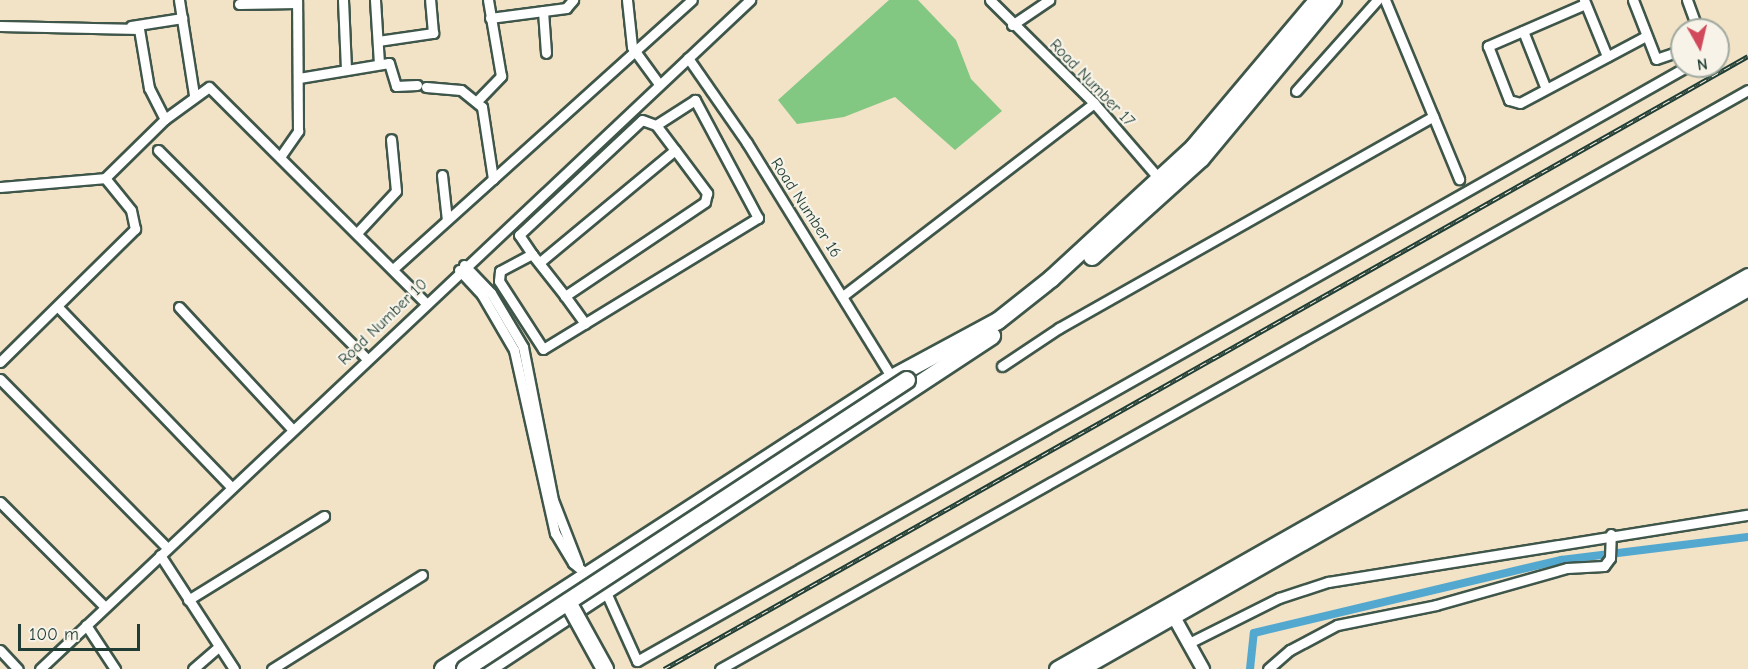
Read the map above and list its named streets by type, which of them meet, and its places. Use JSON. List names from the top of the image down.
{
  "streets": {
    "street": ["Road Number 17", "Road Number 16", "Road Number 10"]
  },
  "crossings": [
    ["Road Number 16", "Road Number 10"]
  ],
  "scale_bar": "100 m",
  "north": "bottom"
}
